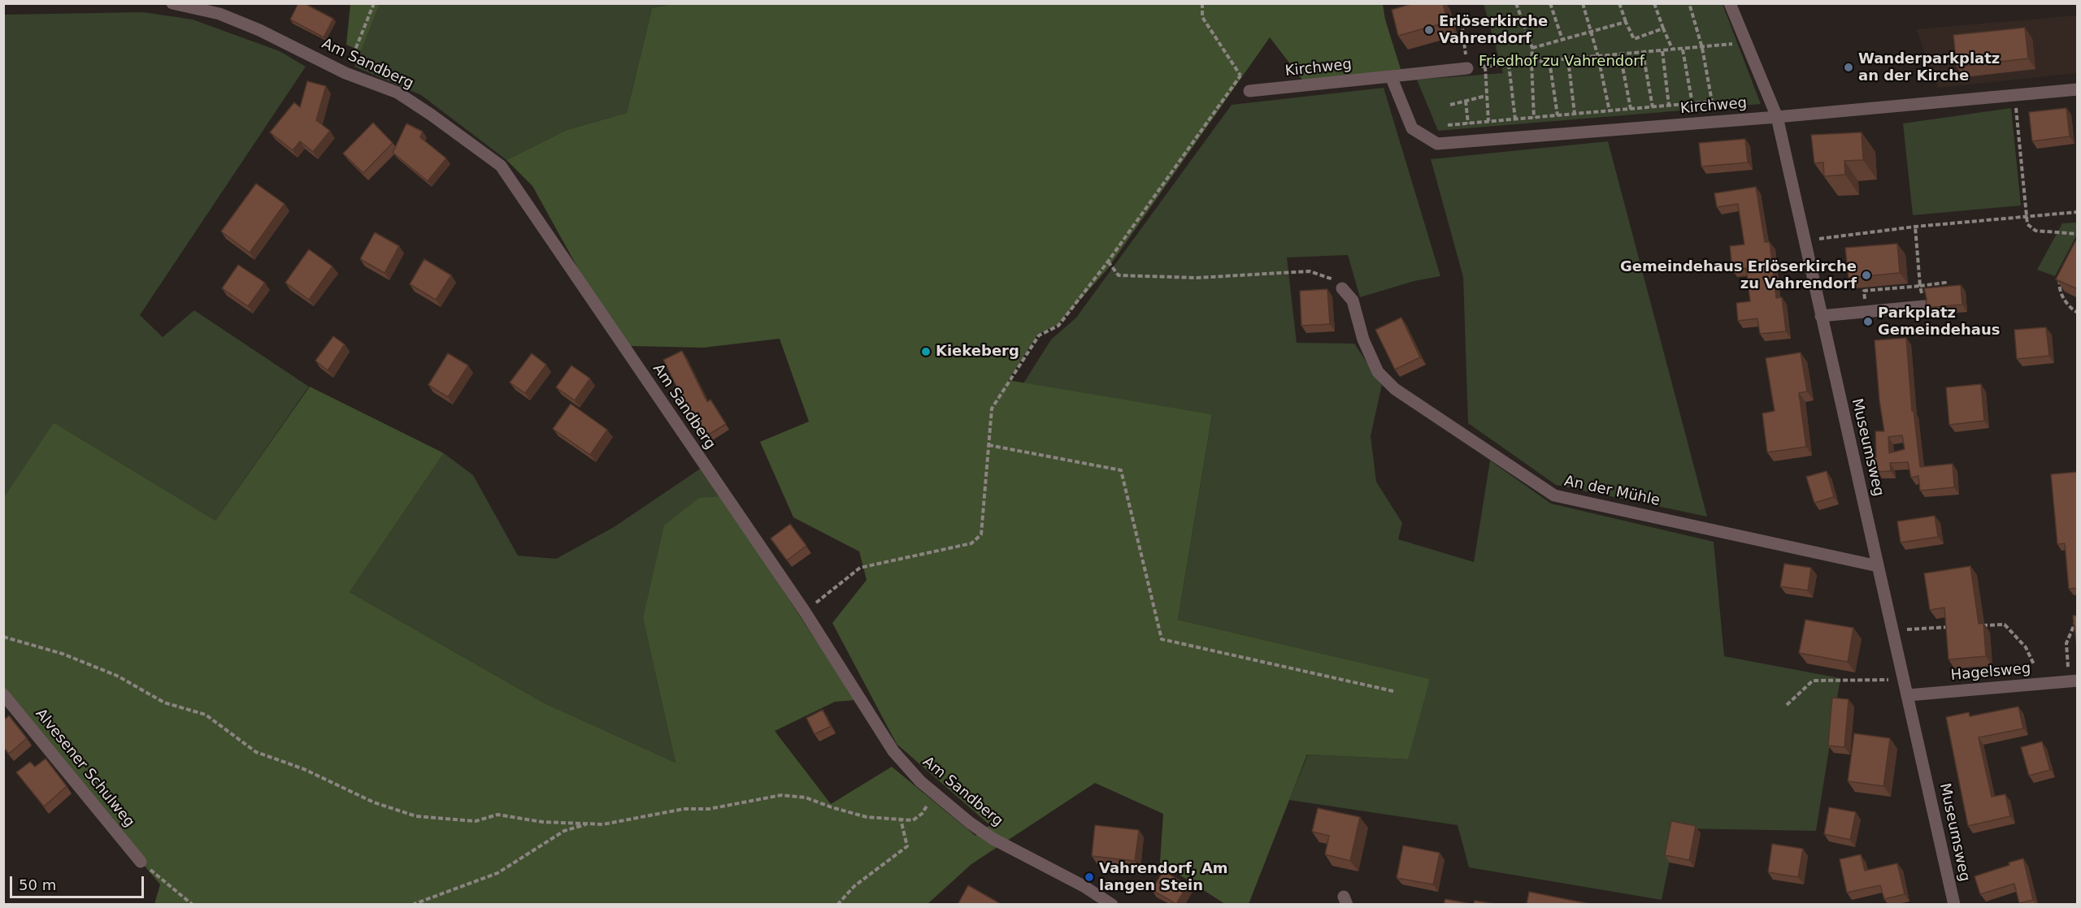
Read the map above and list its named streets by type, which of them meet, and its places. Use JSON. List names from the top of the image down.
{
  "streets": {
    "street": [
      "Am Sandberg",
      "Kirchweg",
      "Museumsweg",
      "An der Mühle",
      "Hagelsweg",
      "Alvesener Schulweg"
    ]
  },
  "crossings": [
    ["Kirchweg", "Museumsweg"],
    ["Museumsweg", "An der Mühle"],
    ["Museumsweg", "Hagelsweg"]
  ],
  "parks": ["Friedhof zu Vahrendorf"],
  "places": [
    "Erlöserkirche Vahrendorf",
    "Wanderparkplatz an der Kirche",
    "Gemeindehaus Erlöserkirche zu Vahrendorf",
    "Parkplatz Gemeindehaus",
    "Kiekeberg",
    "Vahrendorf, Am langen Stein"
  ],
  "scale_bar": "50 m"
}
